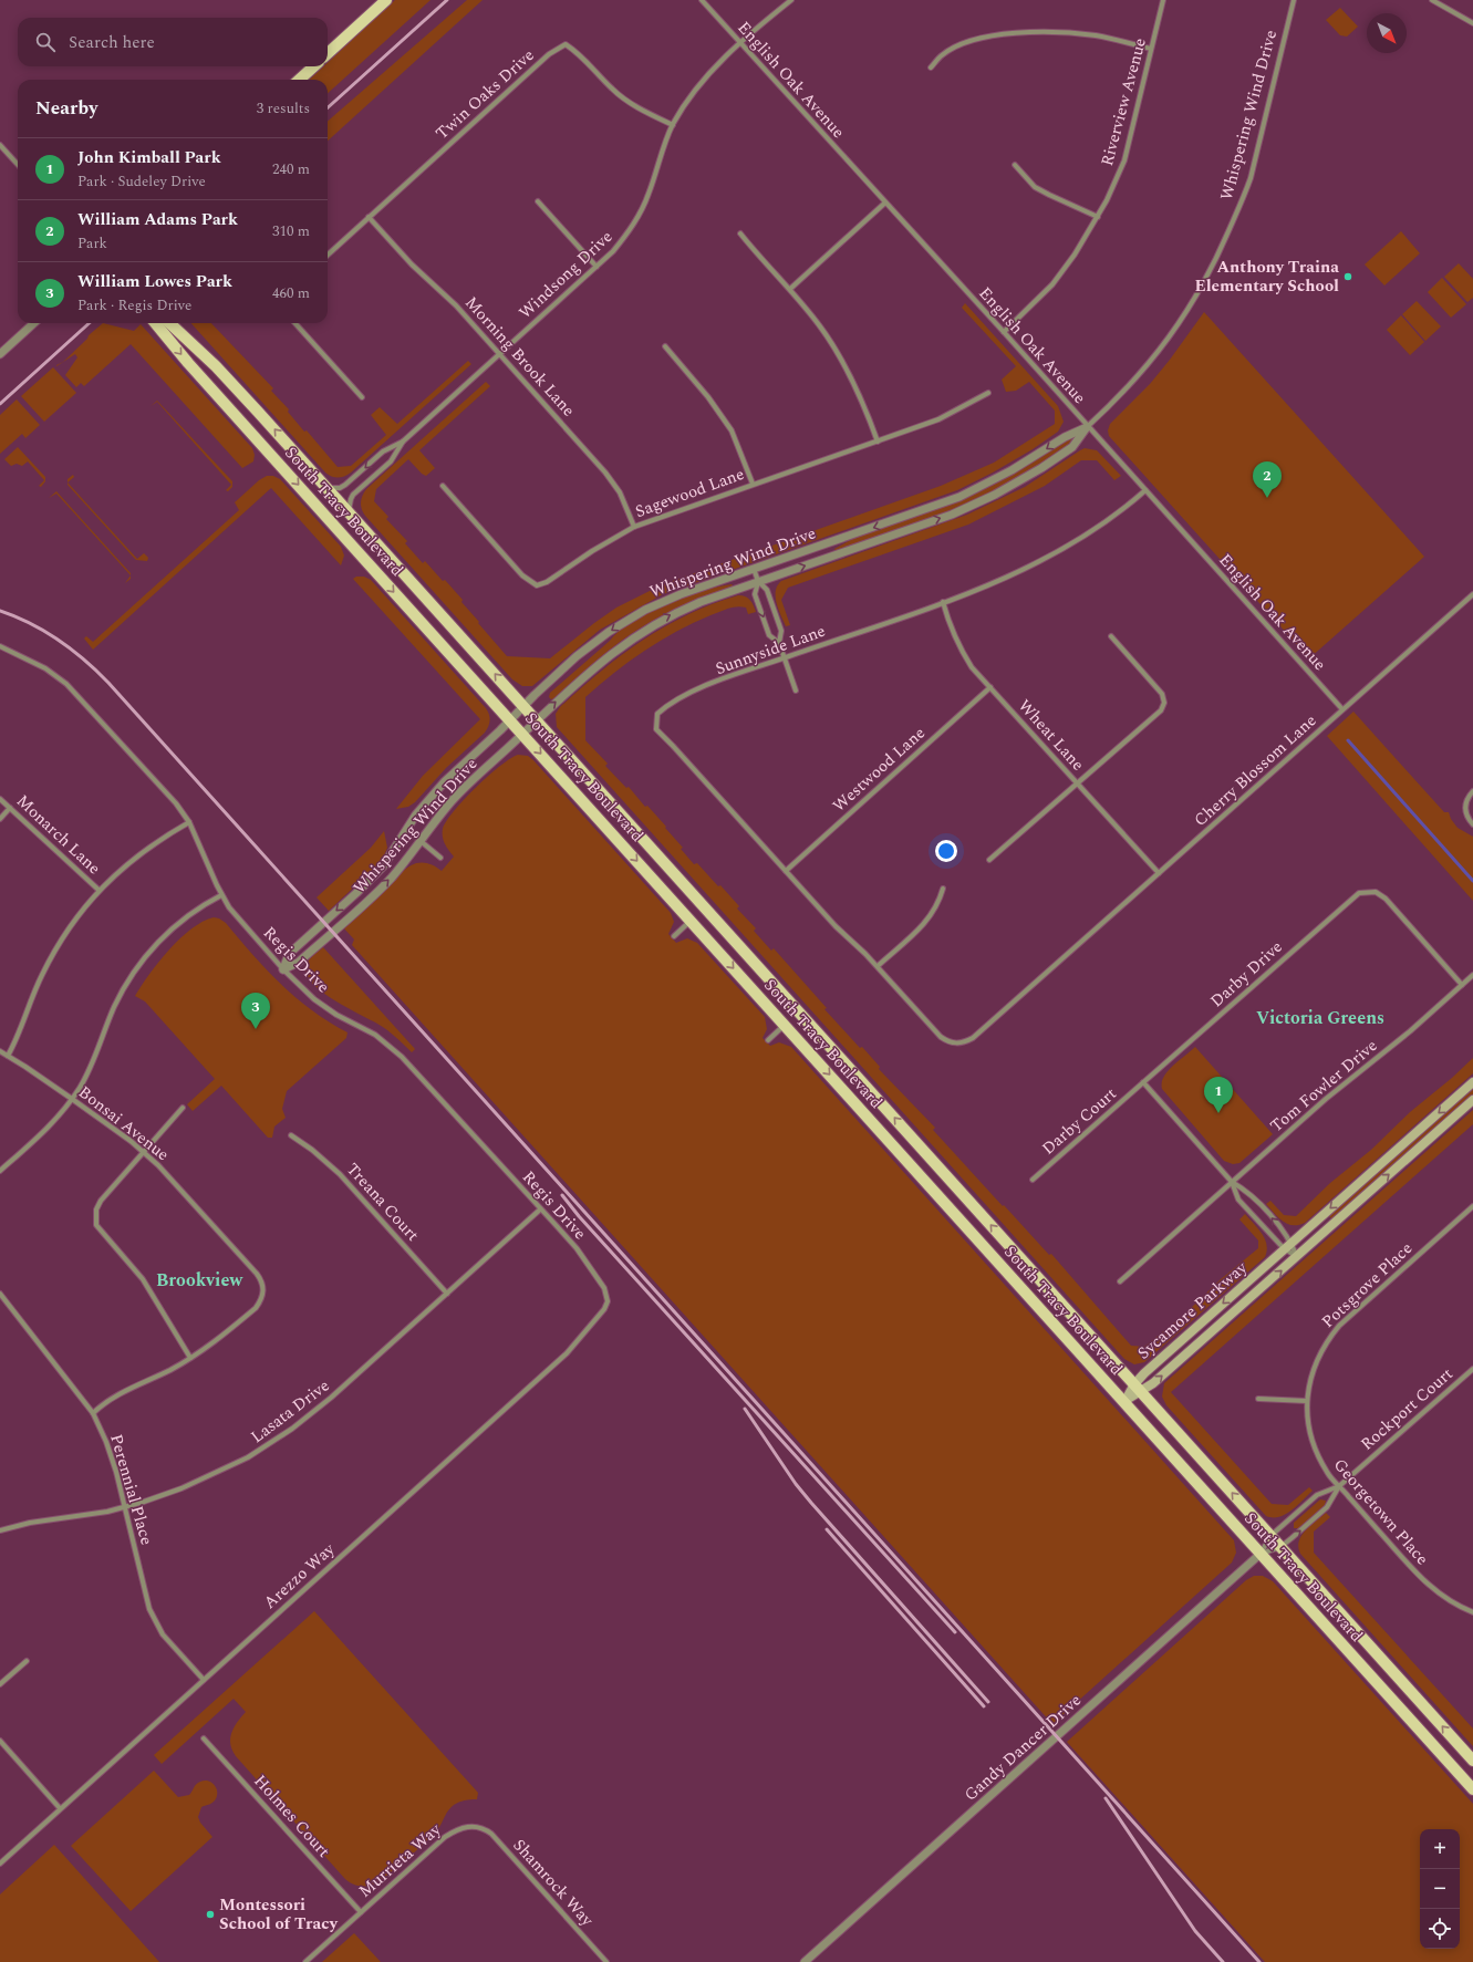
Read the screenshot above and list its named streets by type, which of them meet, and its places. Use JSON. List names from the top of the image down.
{
  "streets": {
    "main road": ["South Tracy Boulevard", "Sycamore Parkway"],
    "street": [
      "English Oak Avenue",
      "Twin Oaks Drive",
      "Riverview Avenue",
      "Whispering Wind Drive",
      "Windsong Drive",
      "Morning Brook Lane",
      "Sagewood Lane",
      "Sunnyside Lane",
      "Wheat Lane",
      "Westwood Lane",
      "Cherry Blossom Lane",
      "Monarch Lane",
      "Regis Drive",
      "Darby Drive",
      "Tom Fowler Drive",
      "Darby Court",
      "Bonsai Avenue",
      "Treana Court",
      "Potsgrove Place",
      "Rockport Court",
      "Lasata Drive",
      "Perennial Place",
      "Georgetown Place",
      "Arezzo Way",
      "Gandy Dancer Drive",
      "Holmes Court",
      "Murrieta Way",
      "Shamrock Way"
    ]
  },
  "crossings": [
    ["English Oak Avenue", "Riverview Avenue"],
    ["English Oak Avenue", "Whispering Wind Drive"],
    ["English Oak Avenue", "Windsong Drive"],
    ["English Oak Avenue", "Sunnyside Lane"],
    ["English Oak Avenue", "Cherry Blossom Lane"],
    ["Twin Oaks Drive", "Windsong Drive"],
    ["Twin Oaks Drive", "Morning Brook Lane"],
    ["Whispering Wind Drive", "South Tracy Boulevard"],
    ["Whispering Wind Drive", "Regis Drive"],
    ["Windsong Drive", "Morning Brook Lane"],
    ["Windsong Drive", "South Tracy Boulevard"],
    ["Morning Brook Lane", "Sagewood Lane"],
    ["South Tracy Boulevard", "Sycamore Parkway"],
    ["South Tracy Boulevard", "Gandy Dancer Drive"],
    ["Sunnyside Lane", "Wheat Lane"],
    ["Sunnyside Lane", "Westwood Lane"],
    ["Sunnyside Lane", "Cherry Blossom Lane"],
    ["Wheat Lane", "Westwood Lane"],
    ["Wheat Lane", "Cherry Blossom Lane"],
    ["Regis Drive", "Lasata Drive"],
    ["Regis Drive", "Arezzo Way"],
    ["Darby Drive", "Tom Fowler Drive"],
    ["Darby Drive", "Darby Court"],
    ["Treana Court", "Lasata Drive"],
    ["Potsgrove Place", "Georgetown Place"],
    ["Rockport Court", "Georgetown Place"],
    ["Lasata Drive", "Perennial Place"],
    ["Perennial Place", "Arezzo Way"],
    ["Holmes Court", "Murrieta Way"],
    ["Murrieta Way", "Shamrock Way"]
  ],
  "districts": ["Victoria Greens", "Brookview"],
  "places": ["Anthony Traina Elementary School", "Montessori School of Tracy"],
  "north": "bottom right",
  "page": {
    "search": "Search here",
    "heading": ["Nearby", "3 results"],
    "list": [
      {
        "mark": "1",
        "name": "John Kimball Park",
        "note": "Park · Sudeley Drive",
        "value": "240 m"
      },
      {
        "mark": "2",
        "name": "William Adams Park",
        "note": "Park",
        "value": "310 m"
      },
      {
        "mark": "3",
        "name": "William Lowes Park",
        "note": "Park · Regis Drive",
        "value": "460 m"
      }
    ],
    "pins": ["2", "3", "1"],
    "map_buttons": ["+", "−"]
  }
}
